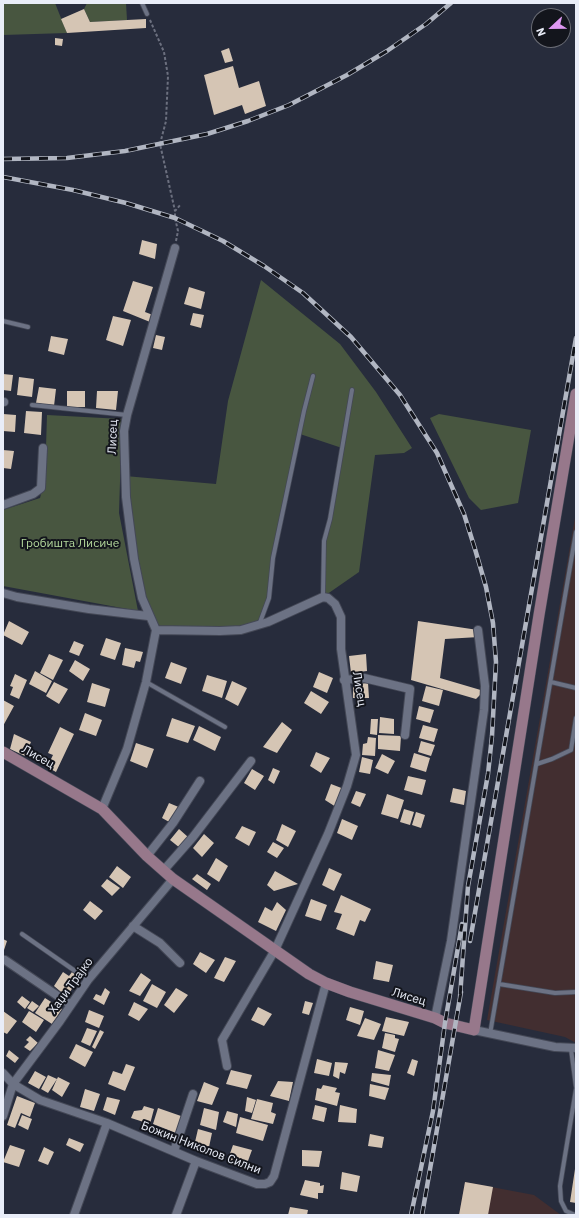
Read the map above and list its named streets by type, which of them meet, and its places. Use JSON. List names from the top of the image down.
{
  "streets": {
    "street": ["Лисец", "Хаџи Трајко", "Божин Николов Силни"]
  },
  "crossings": [
    ["Лисец", "Хаџи Трајко"],
    ["Лисец", "Божин Николов Силни"],
    ["Хаџи Трајко", "Божин Николов Силни"]
  ],
  "parks": ["Гробишта Лисиче"],
  "north": "left"
}
